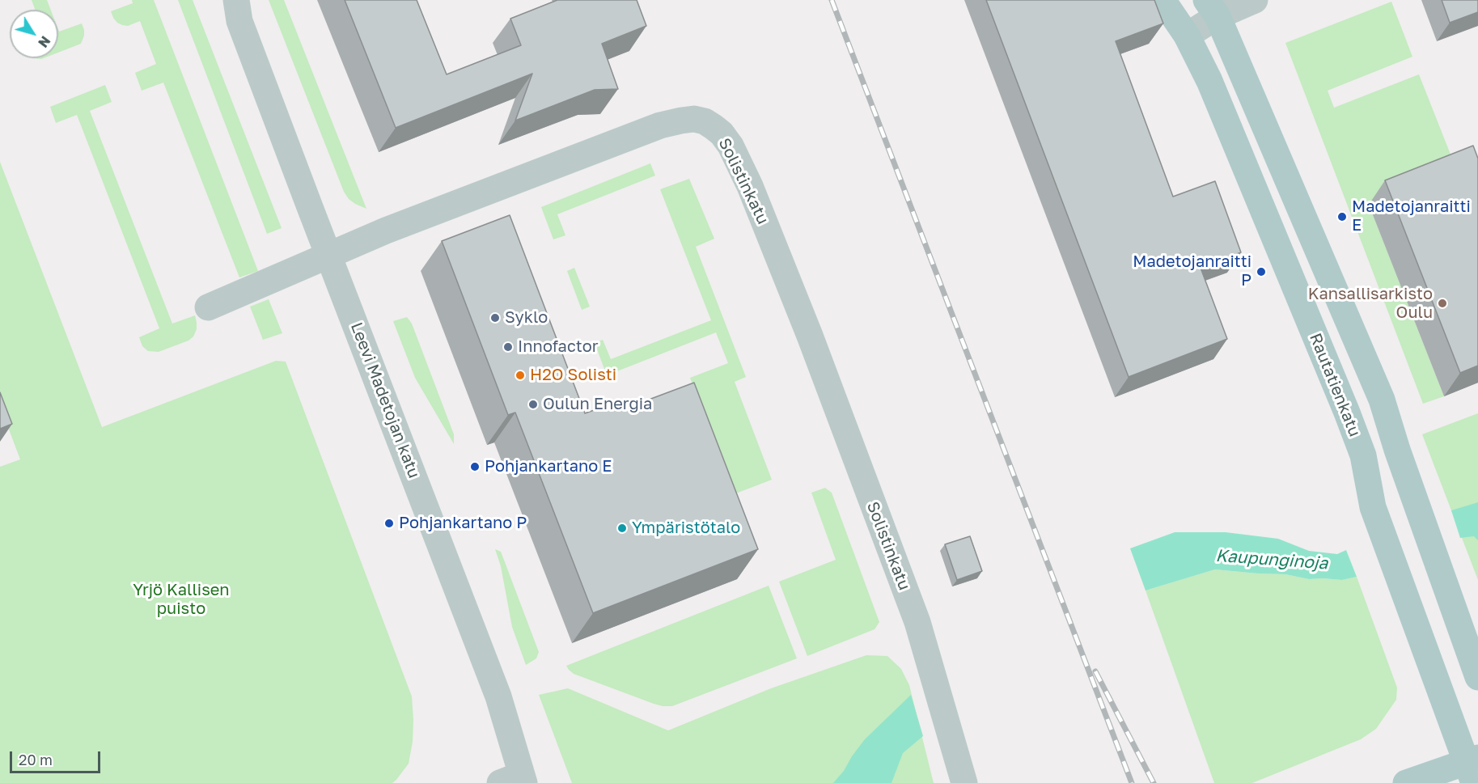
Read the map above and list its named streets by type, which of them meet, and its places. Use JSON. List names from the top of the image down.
{
  "streets": {
    "main road": ["Rautatienkatu"],
    "street": ["Solistinkatu", "Leevi Madetojan katu"]
  },
  "crossings": [
    ["Solistinkatu", "Leevi Madetojan katu"]
  ],
  "water": ["Kaupunginoja"],
  "parks": ["Yrjö Kallisen puisto"],
  "places": [
    "Madetojanraitti E",
    "Madetojanraitti P",
    "Kansallisarkisto Oulu",
    "Syklo",
    "Innofactor",
    "H2O Solisti",
    "Oulun Energia",
    "Pohjankartano E",
    "Pohjankartano P",
    "Ympäristötalo"
  ],
  "scale_bar": "20 m",
  "north": "bottom right"
}
